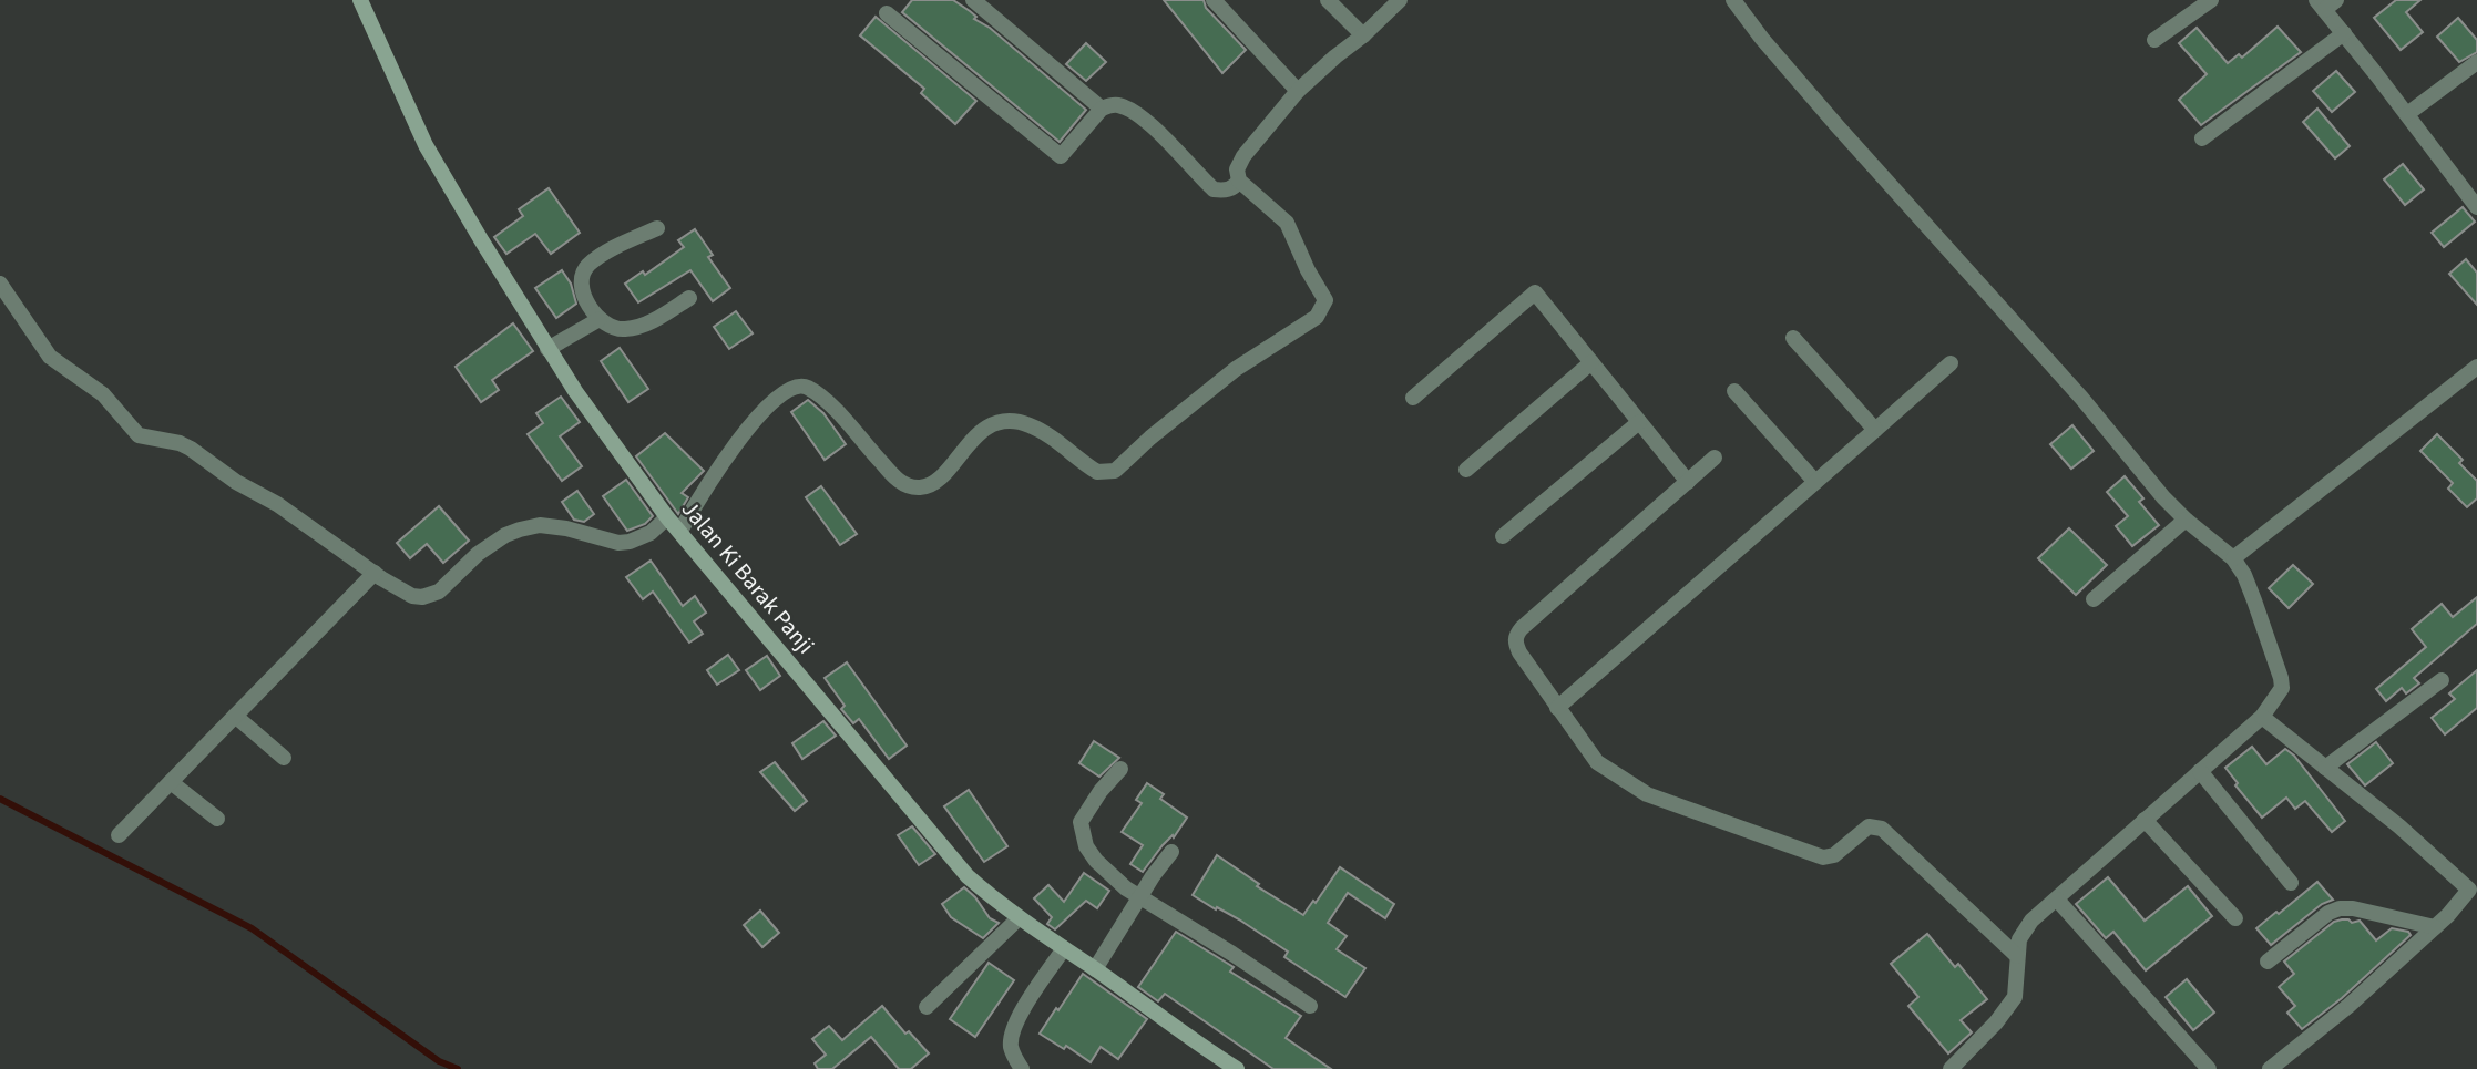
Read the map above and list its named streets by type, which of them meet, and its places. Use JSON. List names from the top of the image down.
{
  "streets": {
    "street": ["Jalan Ki Barak Panji"]
  }
}
